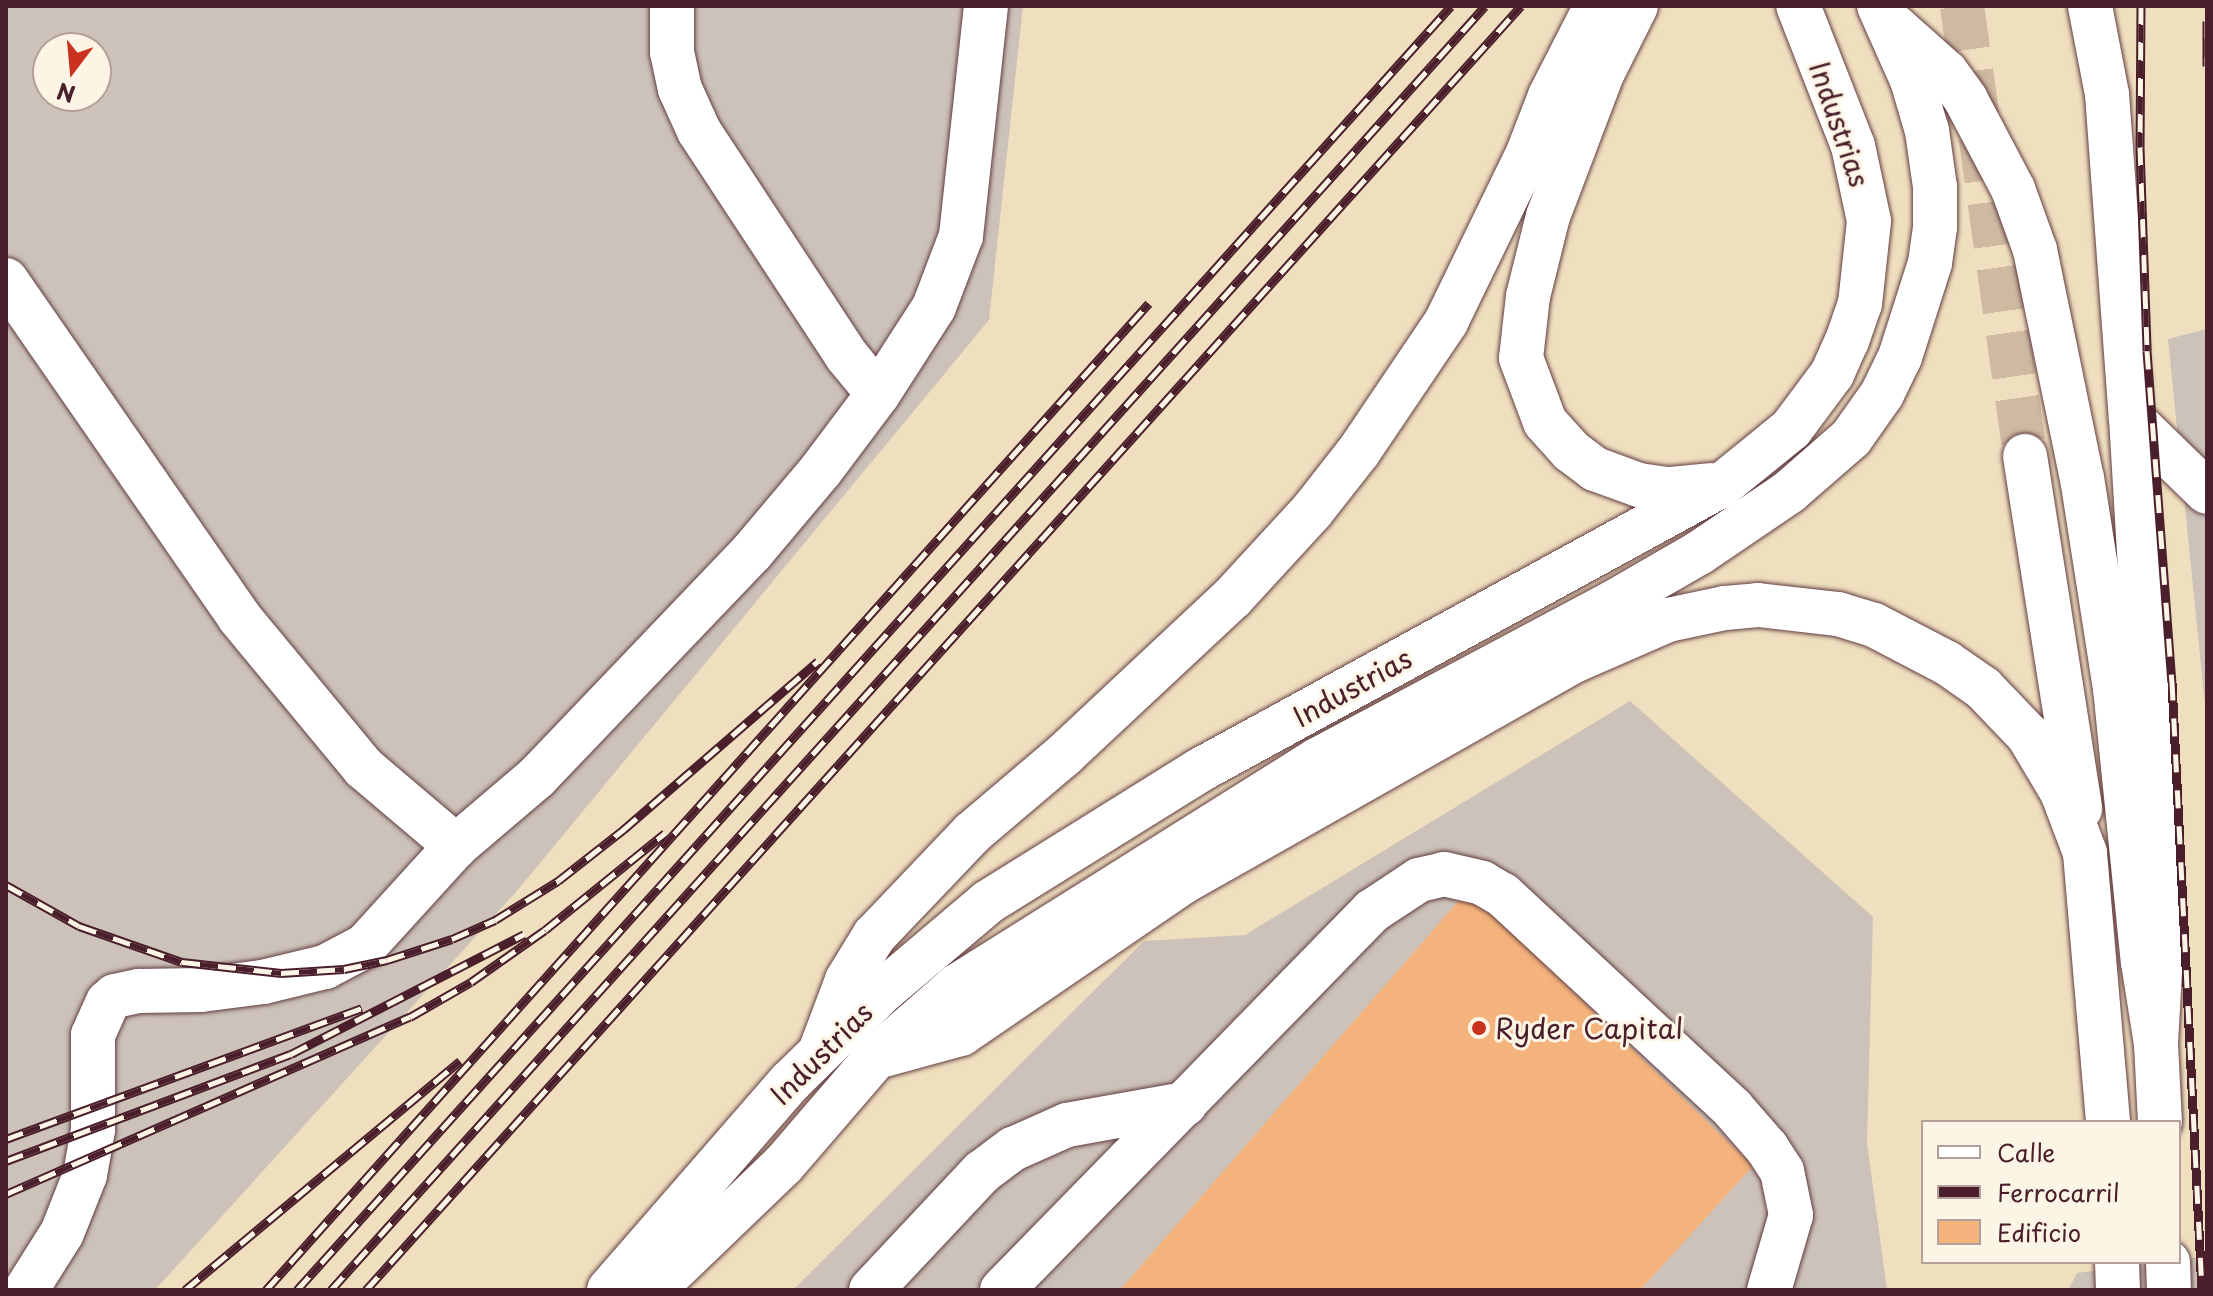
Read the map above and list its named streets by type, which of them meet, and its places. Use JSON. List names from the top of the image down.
{
  "streets": {
    "main road": ["Industrias"]
  },
  "places": ["Ryder Capital"],
  "legend": ["Calle", "Ferrocarril", "Edificio"],
  "north": "bottom"
}
